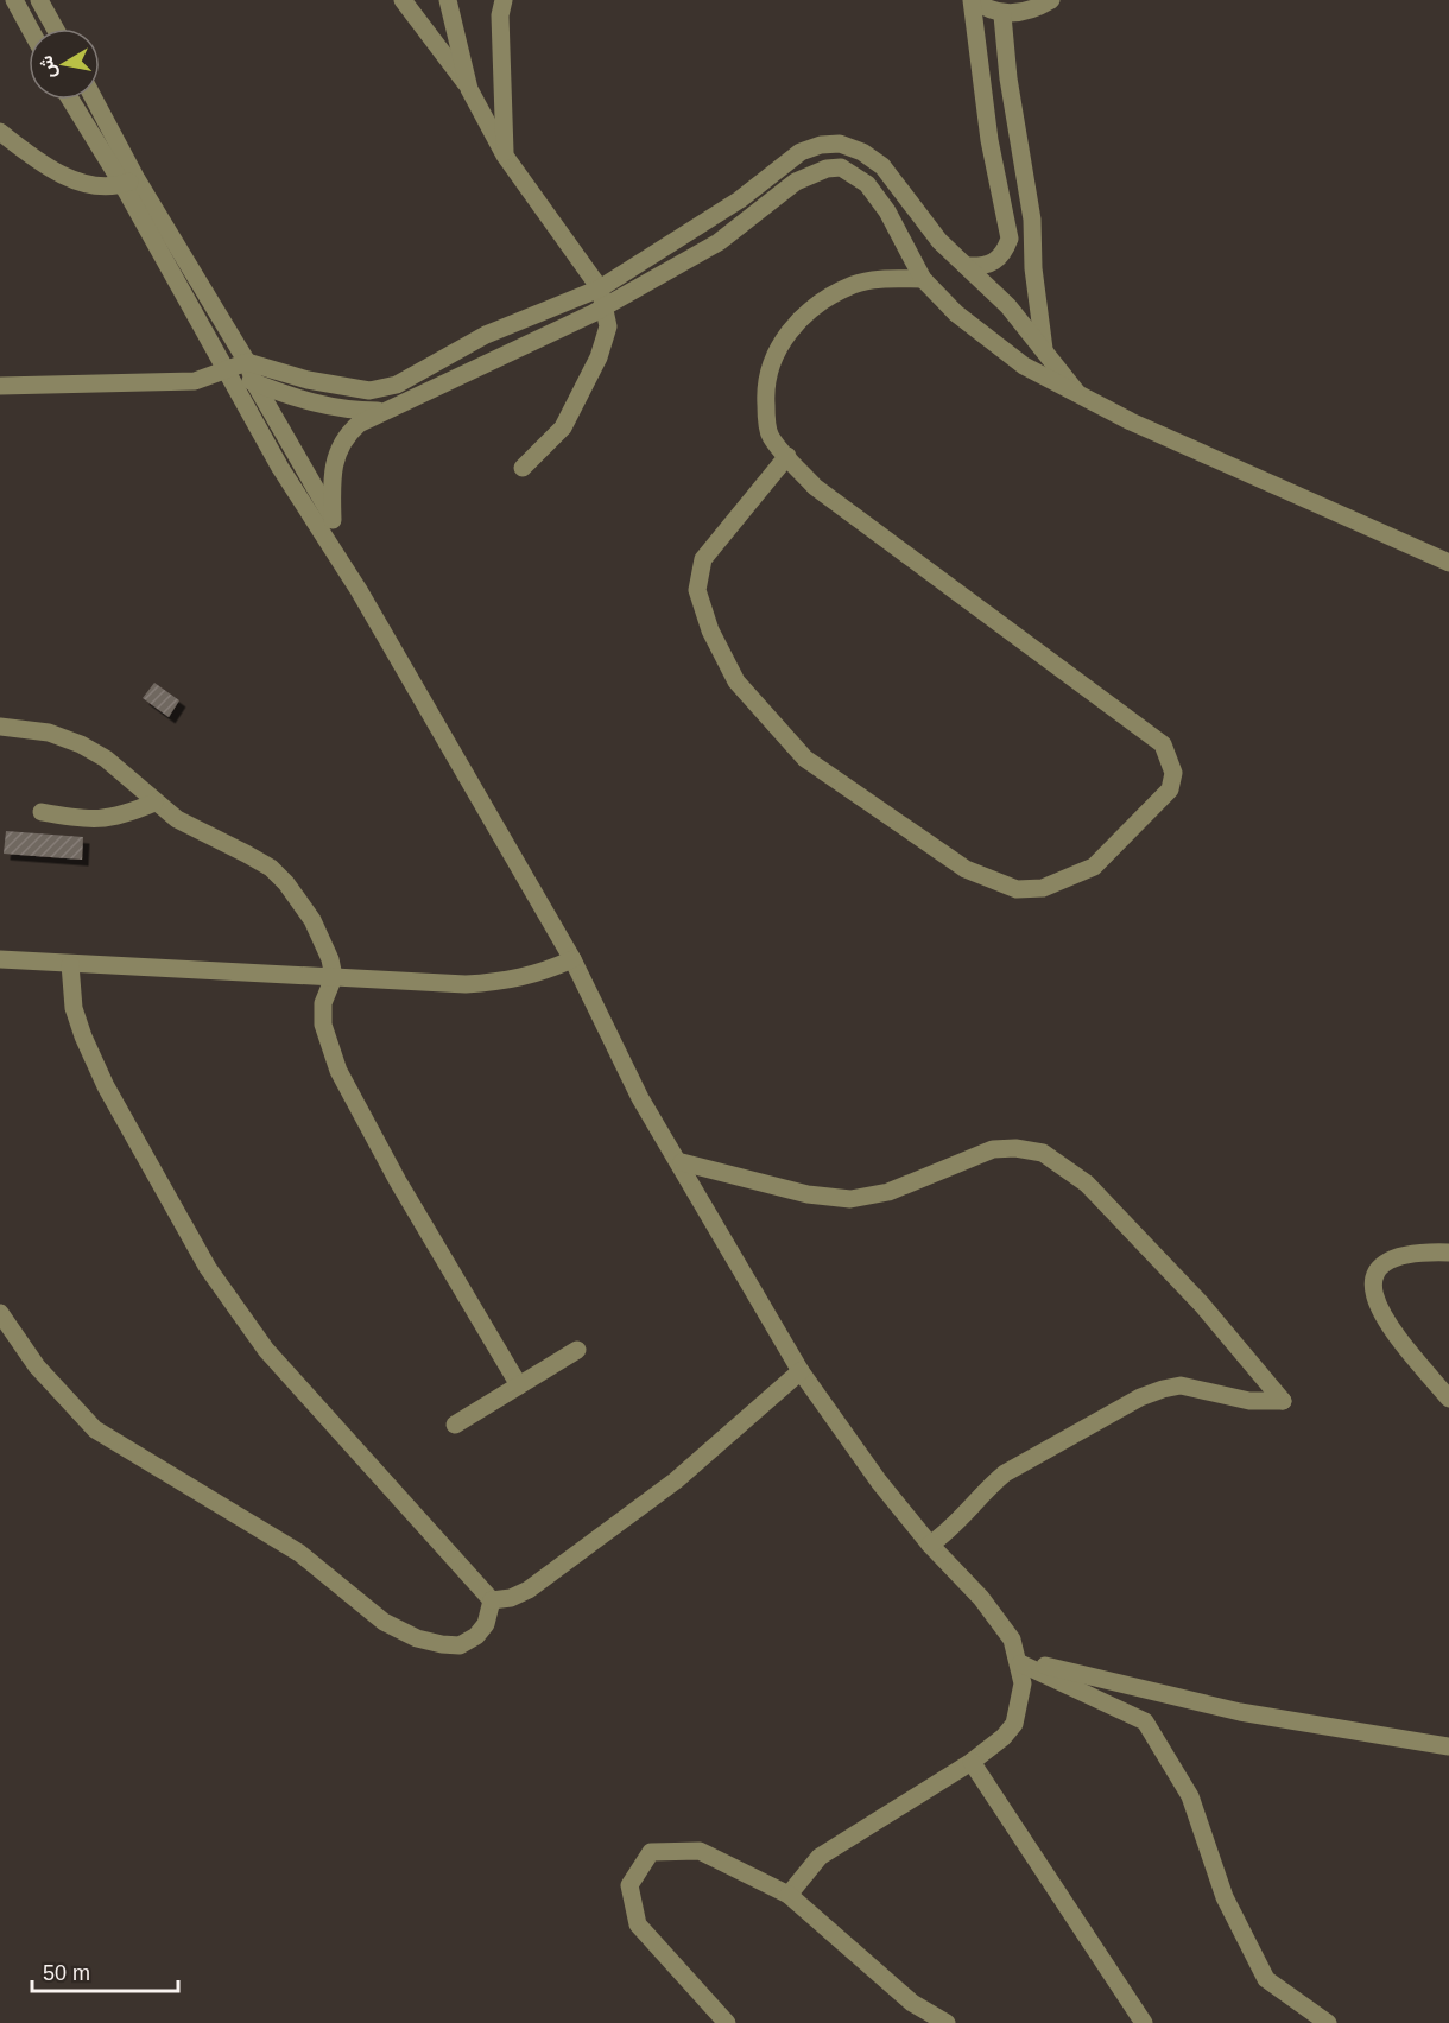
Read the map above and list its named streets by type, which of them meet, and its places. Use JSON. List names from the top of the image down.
{
  "scale_bar": "50 m",
  "north": "left"
}
